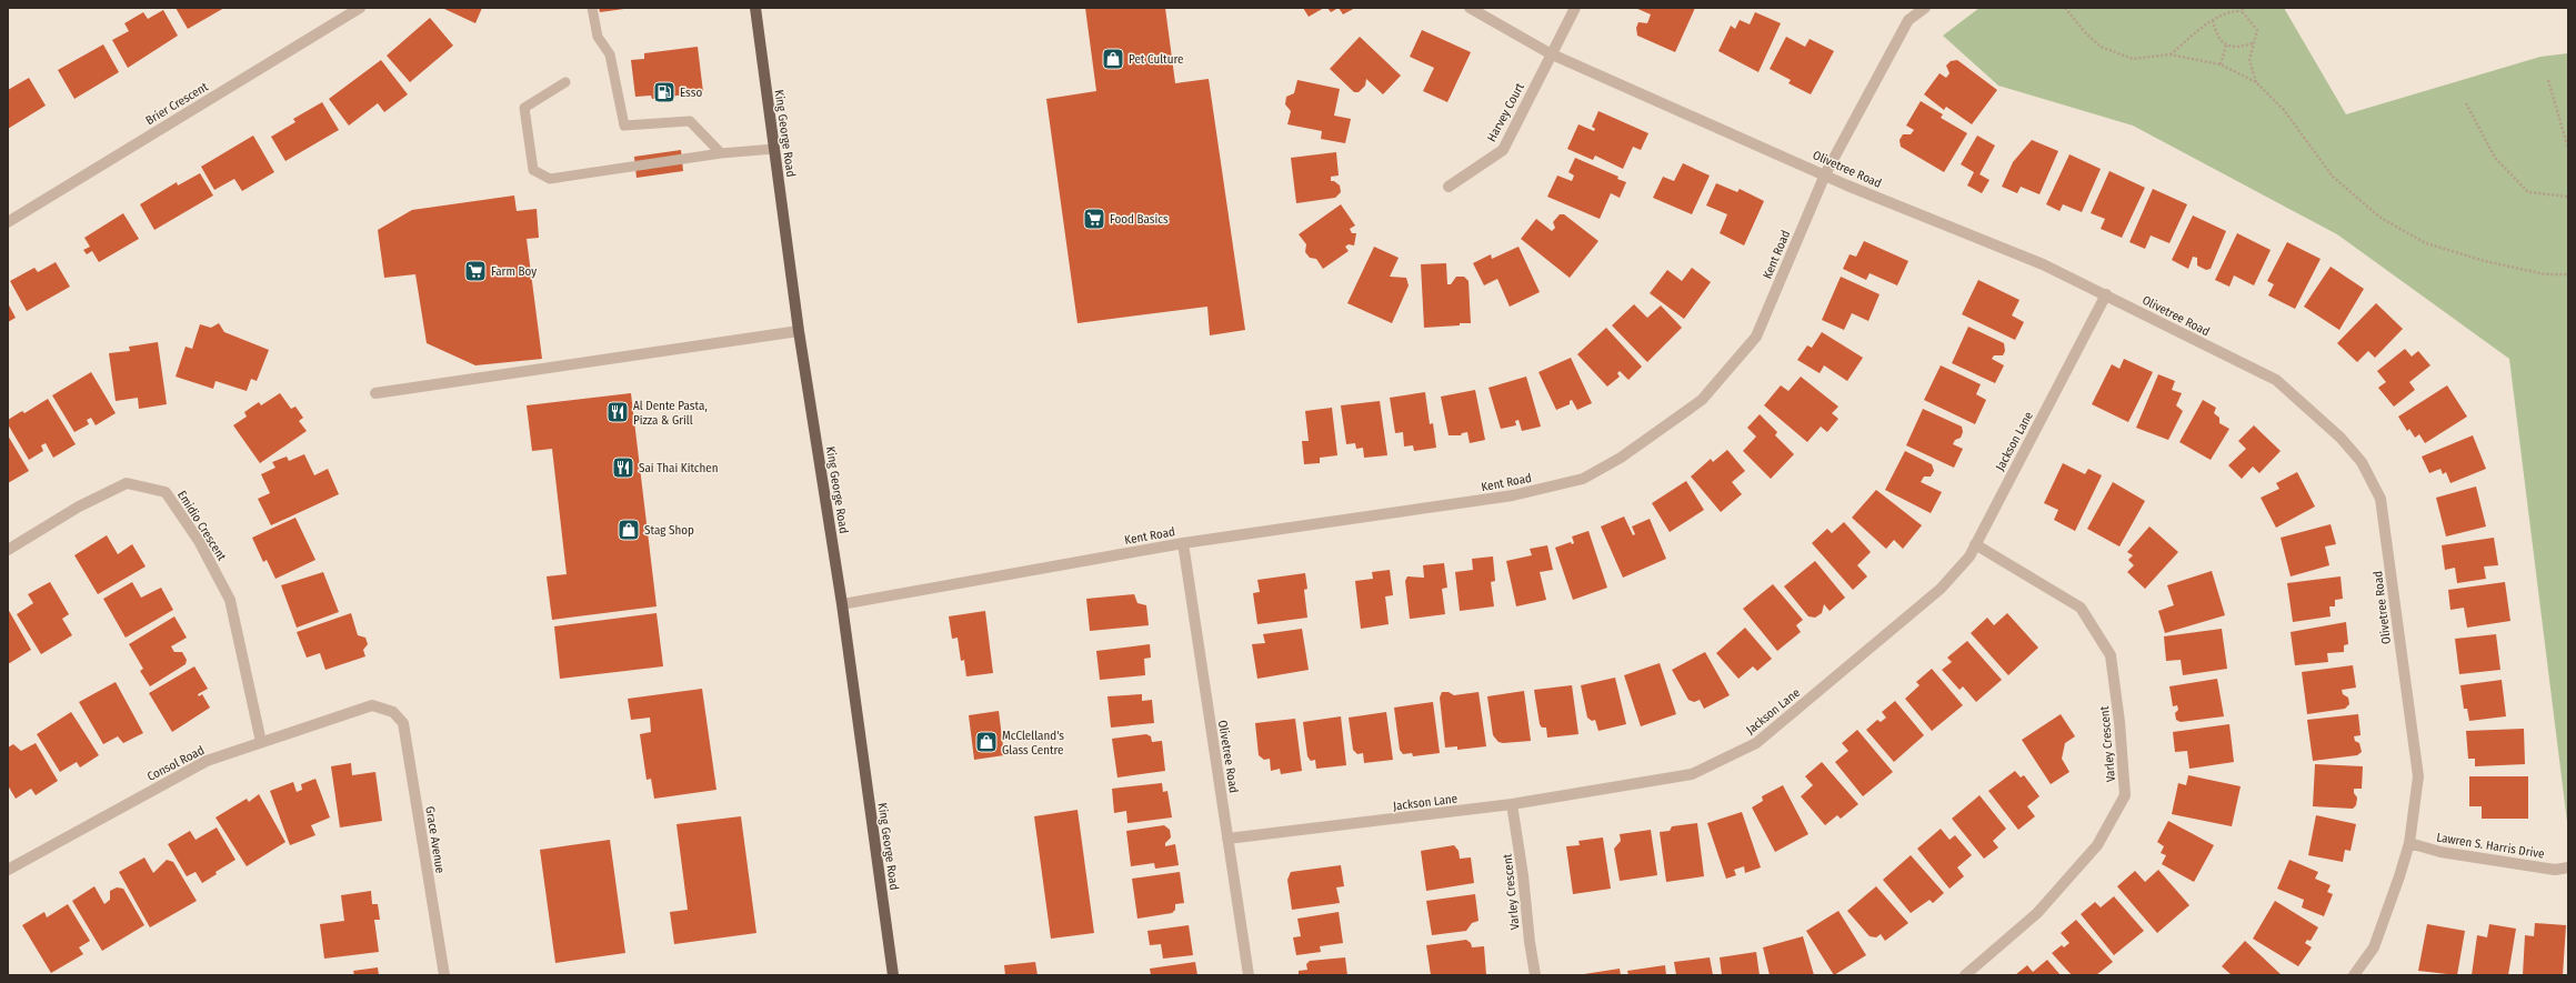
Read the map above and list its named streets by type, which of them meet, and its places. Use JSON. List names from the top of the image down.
{
  "streets": {
    "main road": ["King George Road"],
    "street": [
      "Brier Crescent",
      "Harvey Court",
      "Olivetree Road",
      "Kent Road",
      "Jackson Lane",
      "Emidio Crescent",
      "Varley Crescent",
      "Consol Road",
      "Grace Avenue",
      "Lawren S. Harris Drive"
    ]
  },
  "crossings": [
    ["Harvey Court", "Olivetree Road"],
    ["King George Road", "Kent Road"],
    ["Olivetree Road", "Kent Road"],
    ["Olivetree Road", "Jackson Lane"],
    ["Olivetree Road", "Lawren S. Harris Drive"],
    ["Jackson Lane", "Varley Crescent"],
    ["Emidio Crescent", "Consol Road"],
    ["Consol Road", "Grace Avenue"]
  ],
  "places": {
    "shop": ["Pet Culture", "Stag Shop", "McClelland's Glass Centre"],
    "fuel station": ["Esso"],
    "supermarket": ["Food Basics", "Farm Boy"],
    "restaurant": ["Al Dente Pasta, Pizza & Grill", "Sai Thai Kitchen"]
  }
}
